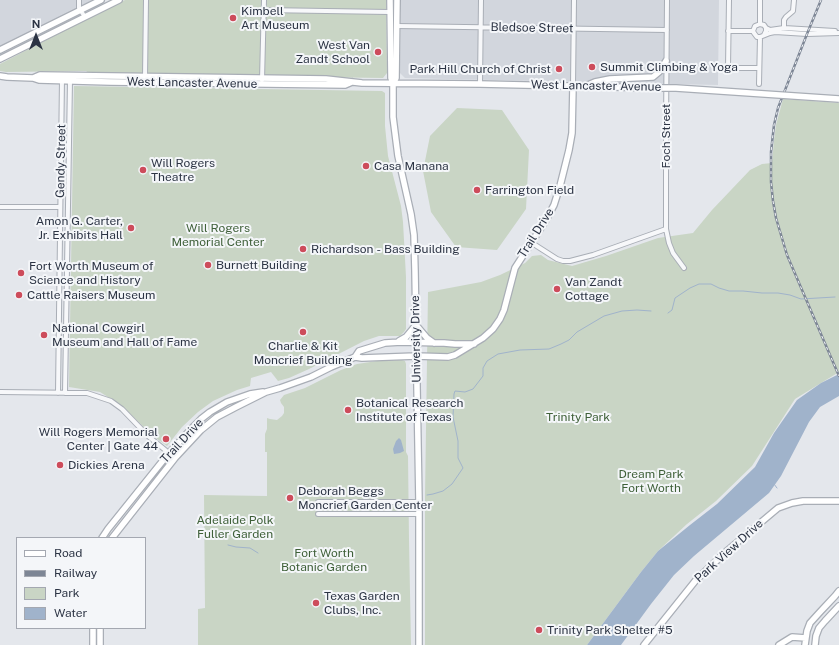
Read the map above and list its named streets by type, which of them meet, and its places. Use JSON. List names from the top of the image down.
{
  "streets": {
    "main road": [
      "West Lancaster Avenue",
      "Trail Drive",
      "University Drive",
      "Park View Drive"
    ],
    "street": ["Bledsoe Street", "Foch Street", "Gendy Street"]
  },
  "crossings": [
    ["Bledsoe Street", "Foch Street"],
    ["Bledsoe Street", "University Drive"],
    ["West Lancaster Avenue", "Gendy Street"],
    ["West Lancaster Avenue", "Trail Drive"],
    ["West Lancaster Avenue", "University Drive"],
    ["Trail Drive", "University Drive"]
  ],
  "parks": [
    "Will Rogers Memorial Center",
    "Trinity Park",
    "Dream Park Fort Worth",
    "Adelaide Polk Fuller Garden",
    "Fort Worth Botanic Garden"
  ],
  "places": [
    "Kimbell Art Museum",
    "West Van Zandt School",
    "Summit Climbing & Yoga",
    "Park Hill Church of Christ",
    "Casa Manana",
    "Will Rogers Theatre",
    "Farrington Field",
    "Amon G. Carter, Jr. Exhibits Hall",
    "Richardson - Bass Building",
    "Burnett Building",
    "Fort Worth Museum of Science and History",
    "Van Zandt Cottage",
    "Cattle Raisers Museum",
    "Charlie & Kit Moncrief Building",
    "National Cowgirl Museum and Hall of Fame",
    "Botanical Research Institute of Texas",
    "Will Rogers Memorial Center | Gate 44",
    "Dickies Arena",
    "Deborah Beggs Moncrief Garden Center",
    "Texas Garden Clubs, Inc.",
    "Trinity Park Shelter #5"
  ],
  "legend": [
    "Road",
    "Railway",
    "Park",
    "Water"
  ],
  "north": "top"
}
